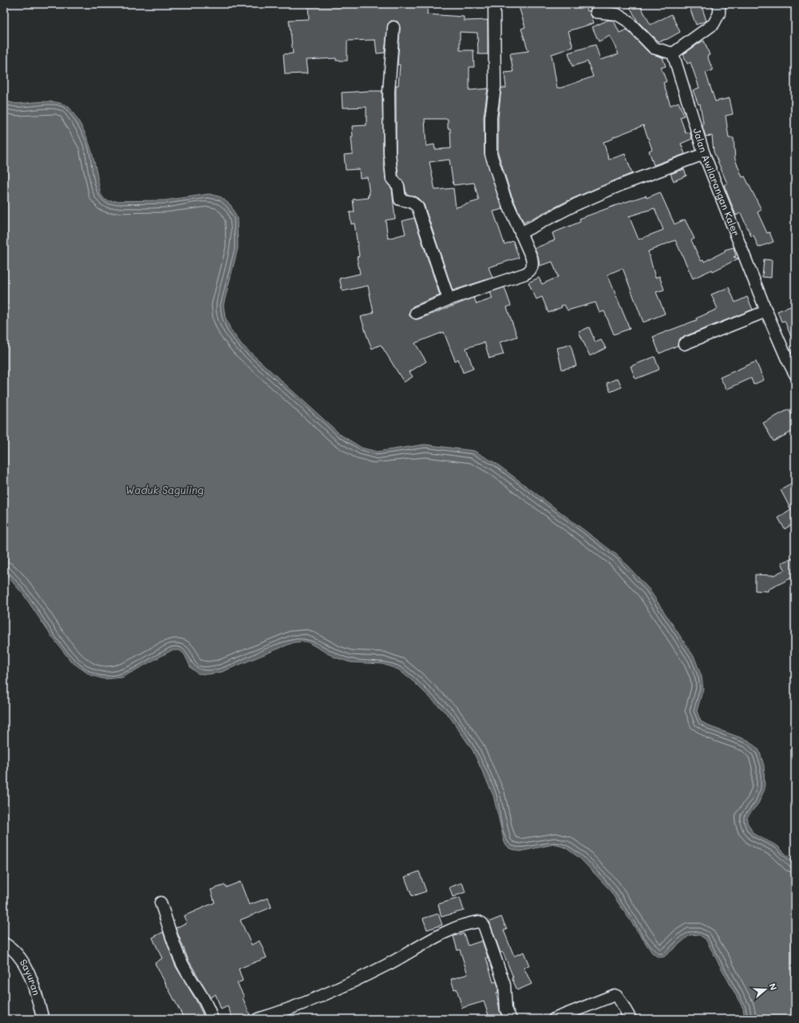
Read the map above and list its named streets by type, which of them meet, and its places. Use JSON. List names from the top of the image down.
{
  "streets": {
    "street": ["Jalan Awilarangan Kaler", "Sayuran"]
  },
  "water": ["Waduk Saguling"],
  "north": "right"
}
